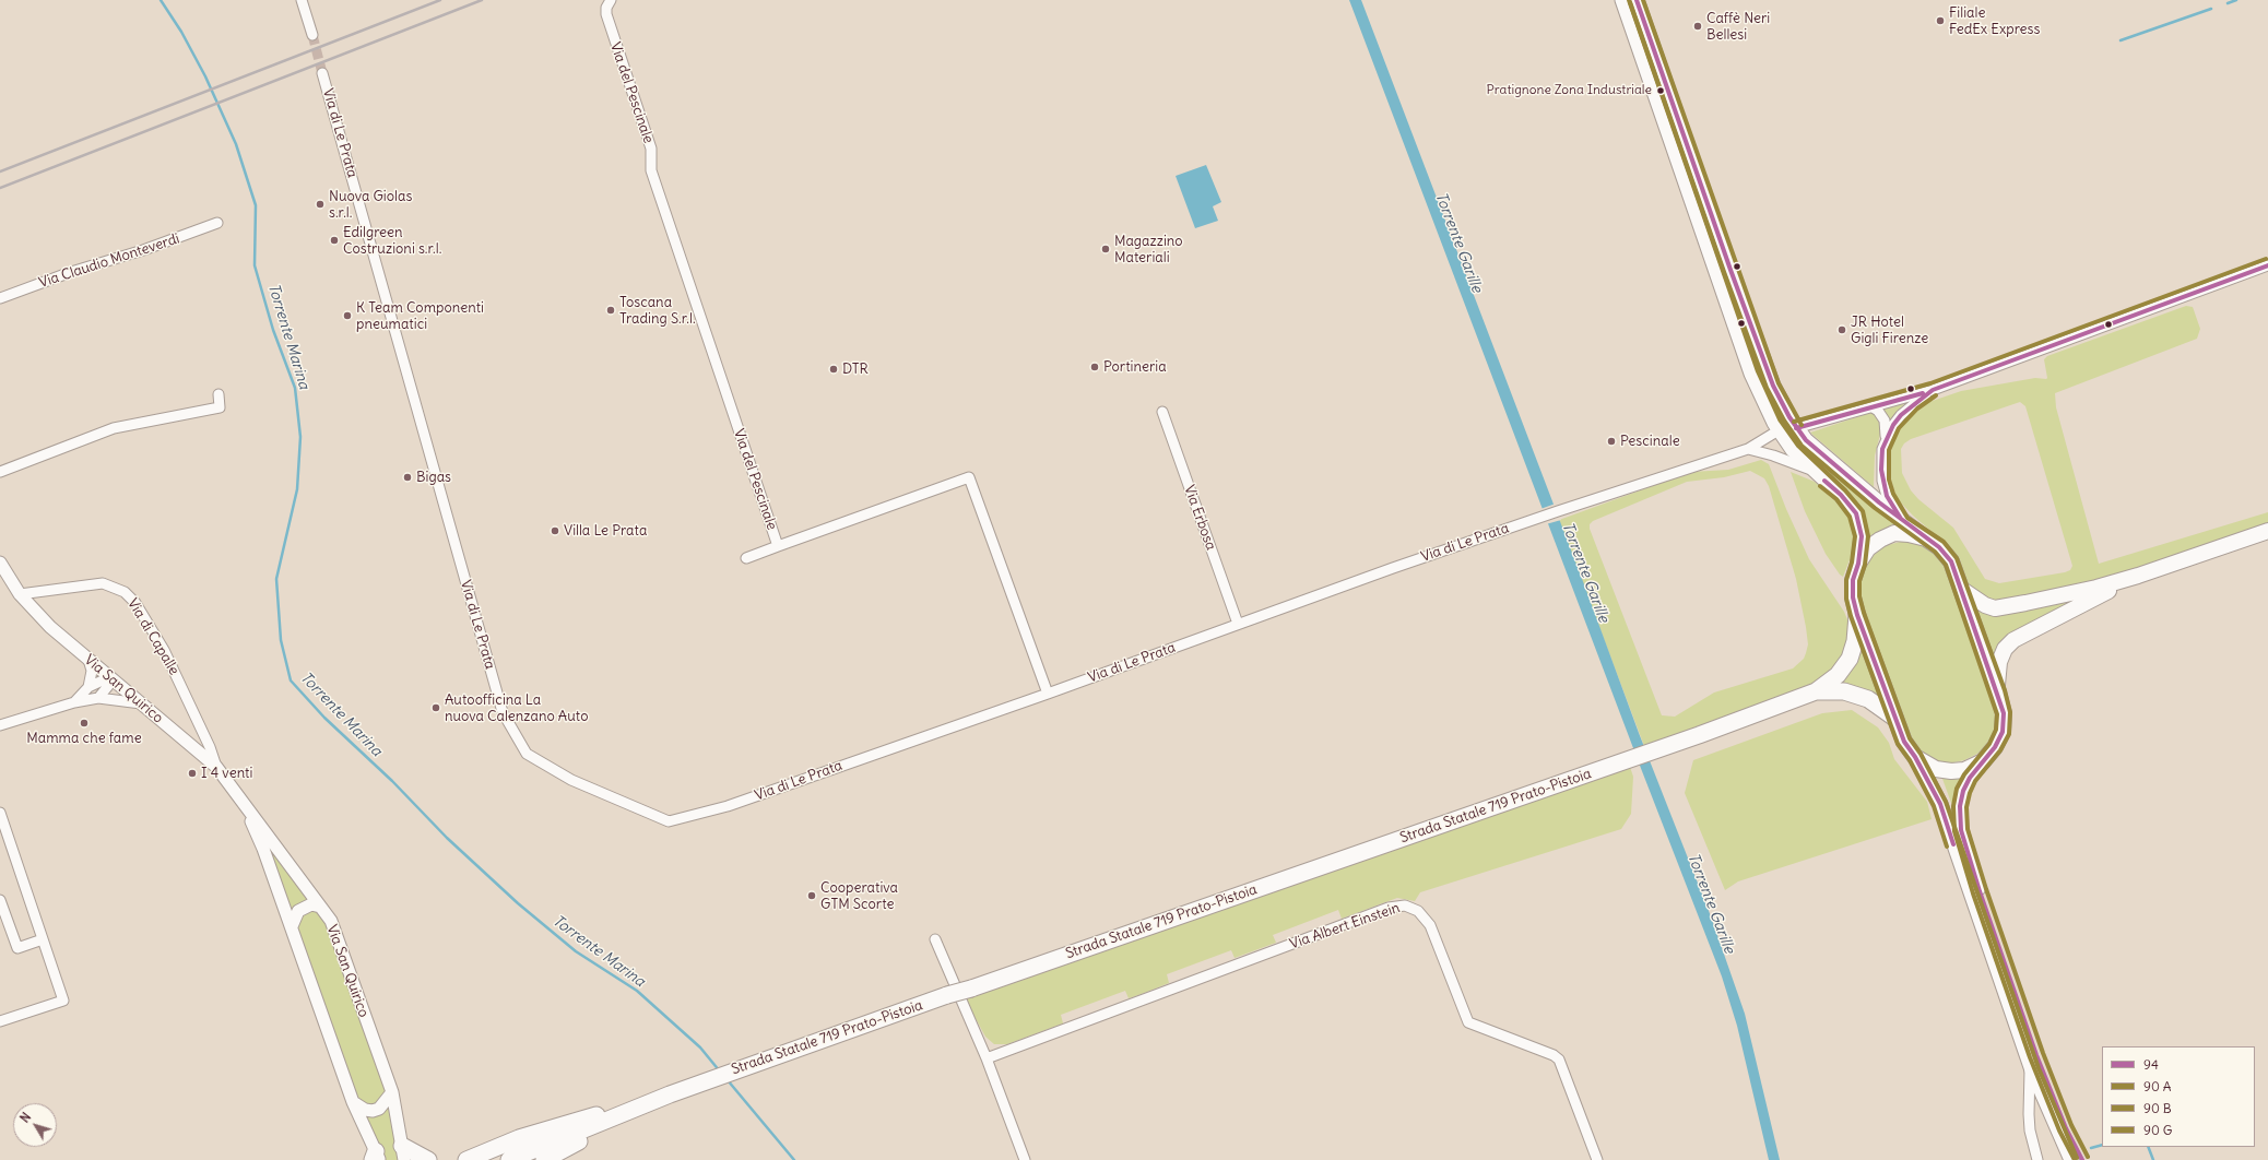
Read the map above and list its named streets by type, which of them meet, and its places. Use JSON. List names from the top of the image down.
{
  "streets": {
    "highway": ["Strada Statale 719 Prato-Pistoia"],
    "street": [
      "Via del Pescinale",
      "Via di Le Prata",
      "Via Claudio Monteverdi",
      "Via Erbosa",
      "Via di Capalle",
      "Via San Quirico",
      "Via Albert Einstein"
    ]
  },
  "crossings": [
    ["Via del Pescinale", "Via di Le Prata"],
    ["Via di Le Prata", "Via Erbosa"],
    ["Via di Capalle", "Via San Quirico"]
  ],
  "water": ["Torrente Garille", "Torrente Marina"],
  "places": [
    "Filiale FedEx Express",
    "Caffè Neri Bellesi",
    "Pratignone Zona Industriale",
    "Nuova Giolas s.r.l.",
    "Edilgreen Costruzioni s.r.l.",
    "Magazzino Materiali",
    "Toscana Trading S.r.l.",
    "K Team Componenti pneumatici",
    "JR Hotel Gigli Firenze",
    "Portineria",
    "DTR",
    "Pescinale",
    "Bigas",
    "Villa Le Prata",
    "Autoofficina La nuova Calenzano Auto",
    "Mamma che fame",
    "I 4 venti",
    "Cooperativa GTM Scorte"
  ],
  "lines": ["transit line 94"],
  "legend": [
    "94",
    "90 A",
    "90 B",
    "90 G"
  ],
  "north": "top left"
}
